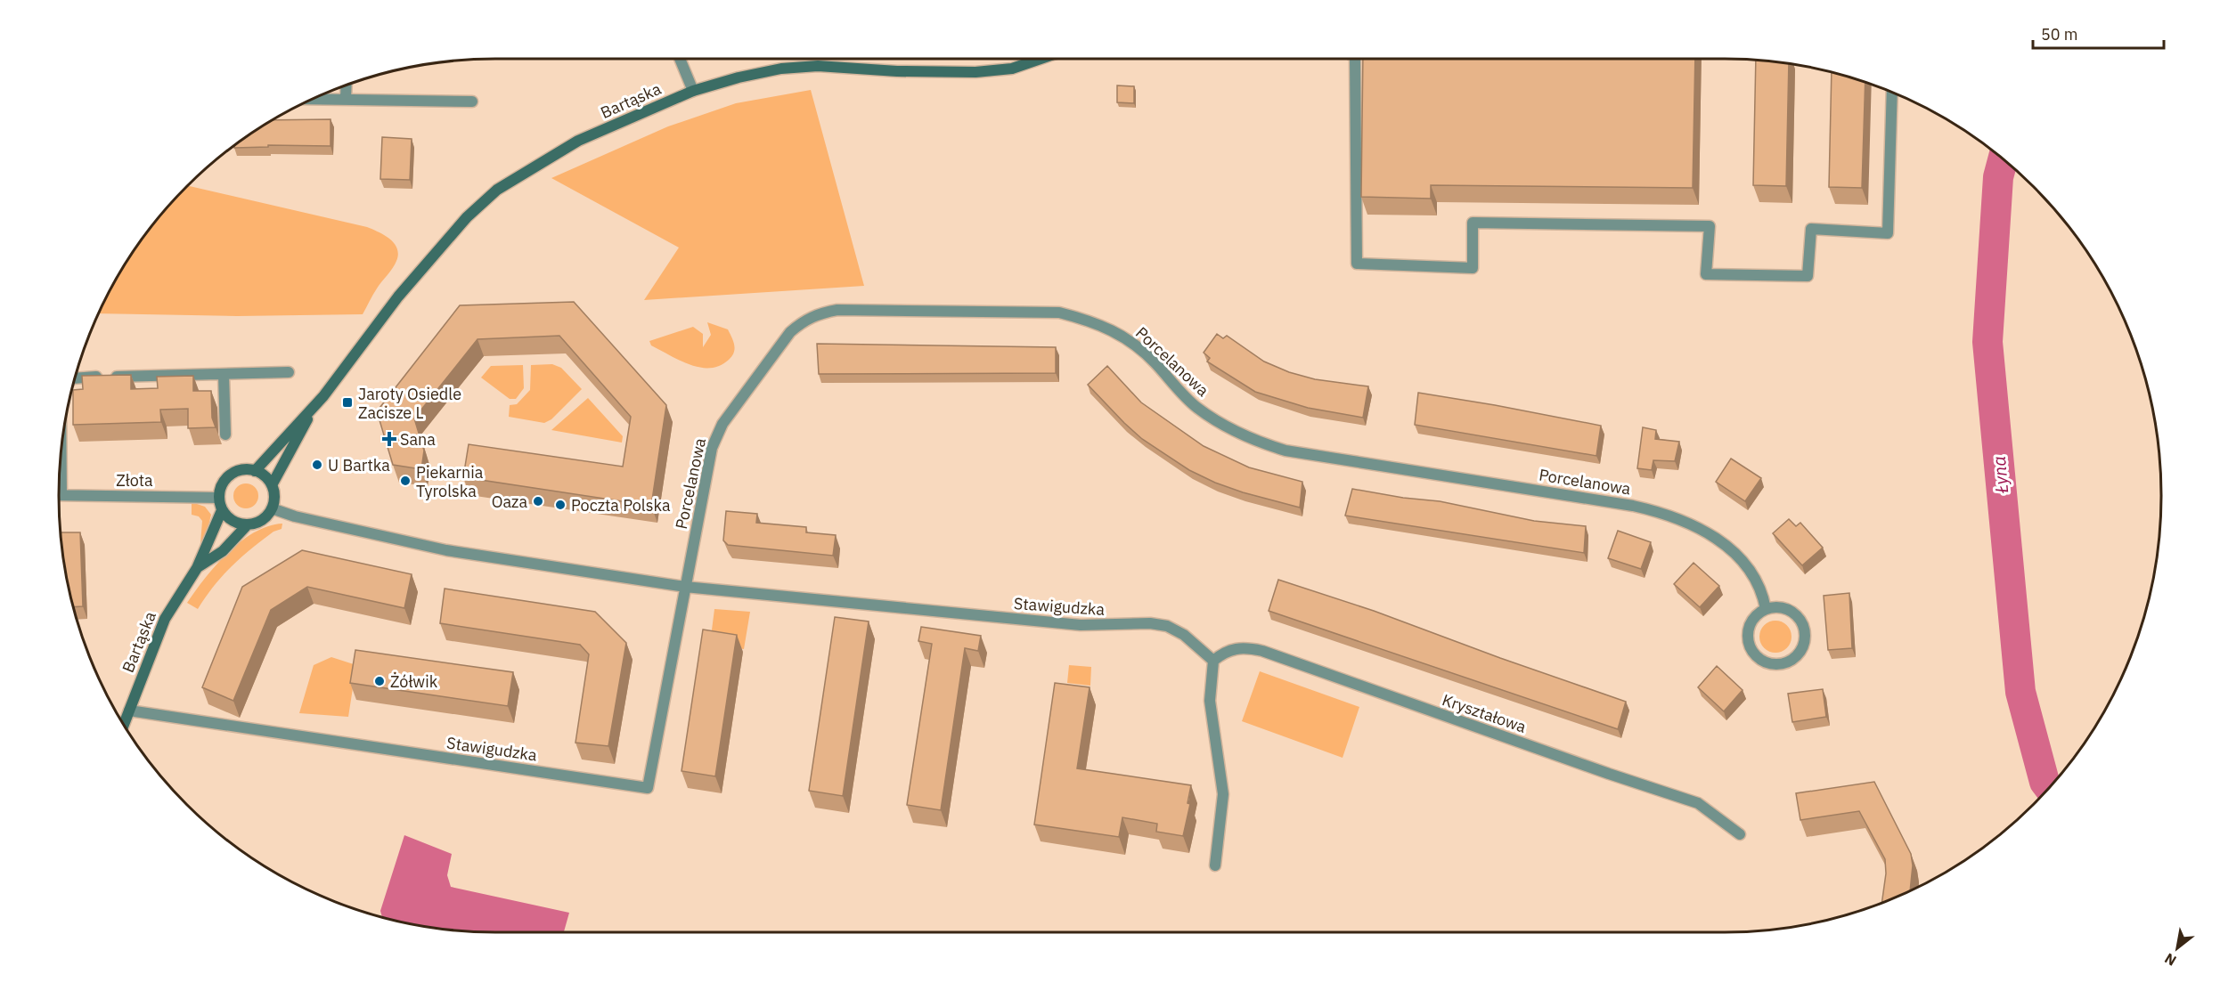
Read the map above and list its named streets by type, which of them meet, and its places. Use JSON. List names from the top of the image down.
{
  "streets": {
    "street": [
      "Bartąska",
      "Porcelanowa",
      "Złota",
      "Stawigudzka",
      "Kryształowa"
    ]
  },
  "crossings": [
    ["Bartąska", "Złota"],
    ["Bartąska", "Stawigudzka"],
    ["Porcelanowa", "Stawigudzka"],
    ["Złota", "Stawigudzka"],
    ["Stawigudzka", "Kryształowa"]
  ],
  "water": ["Łyna"],
  "places": {
    "transit": ["Jaroty Osiedle Zacisze L"],
    "health": ["Sana"],
    "other": [
      "U Bartka",
      "Piekarnia Tyrolska",
      "Oaza",
      "Poczta Polska",
      "Żółwik"
    ]
  },
  "scale_bar": "50 m",
  "north": "bottom left"
}
